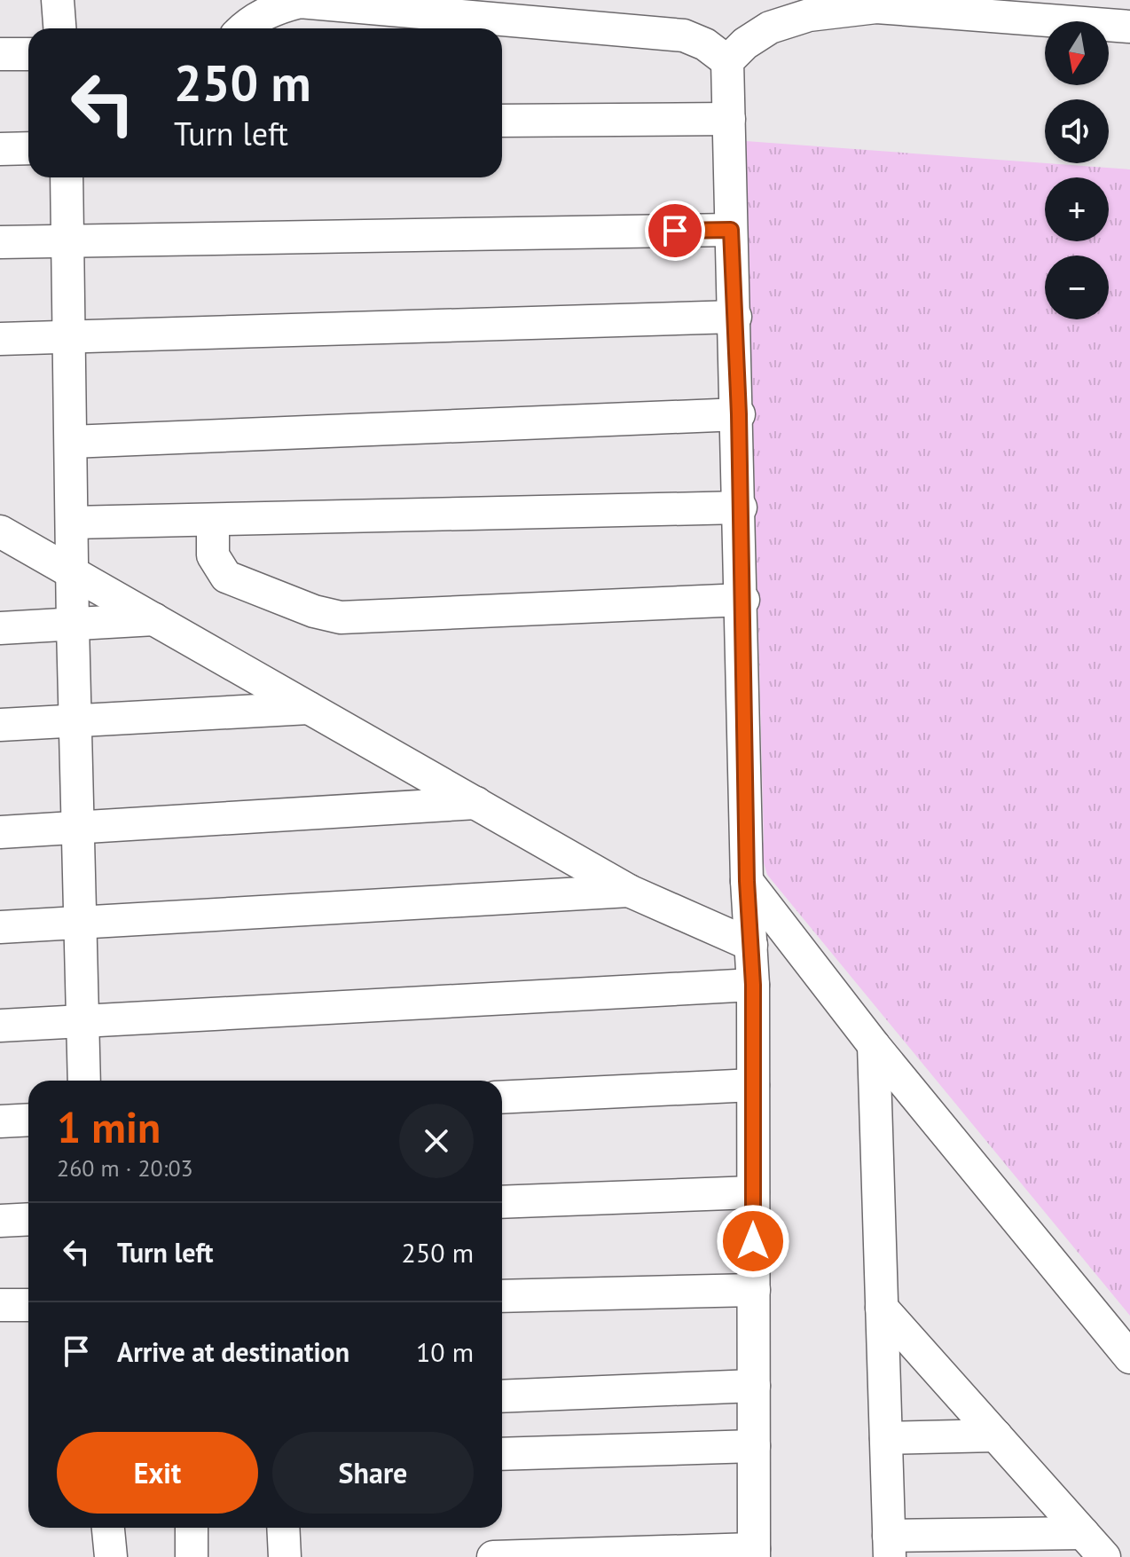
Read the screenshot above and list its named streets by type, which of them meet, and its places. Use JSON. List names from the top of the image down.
{
  "north": "bottom",
  "page": {
    "map_buttons": ["+", "−"],
    "turn": ["250 m", "Turn left"],
    "heading": ["1 min", "260 m · 20:03"],
    "list": [
      {
        "name": "Turn left",
        "value": "250 m"
      },
      {
        "name": "Arrive at destination",
        "value": "10 m"
      }
    ],
    "buttons": ["Exit", "Share"]
  }
}
